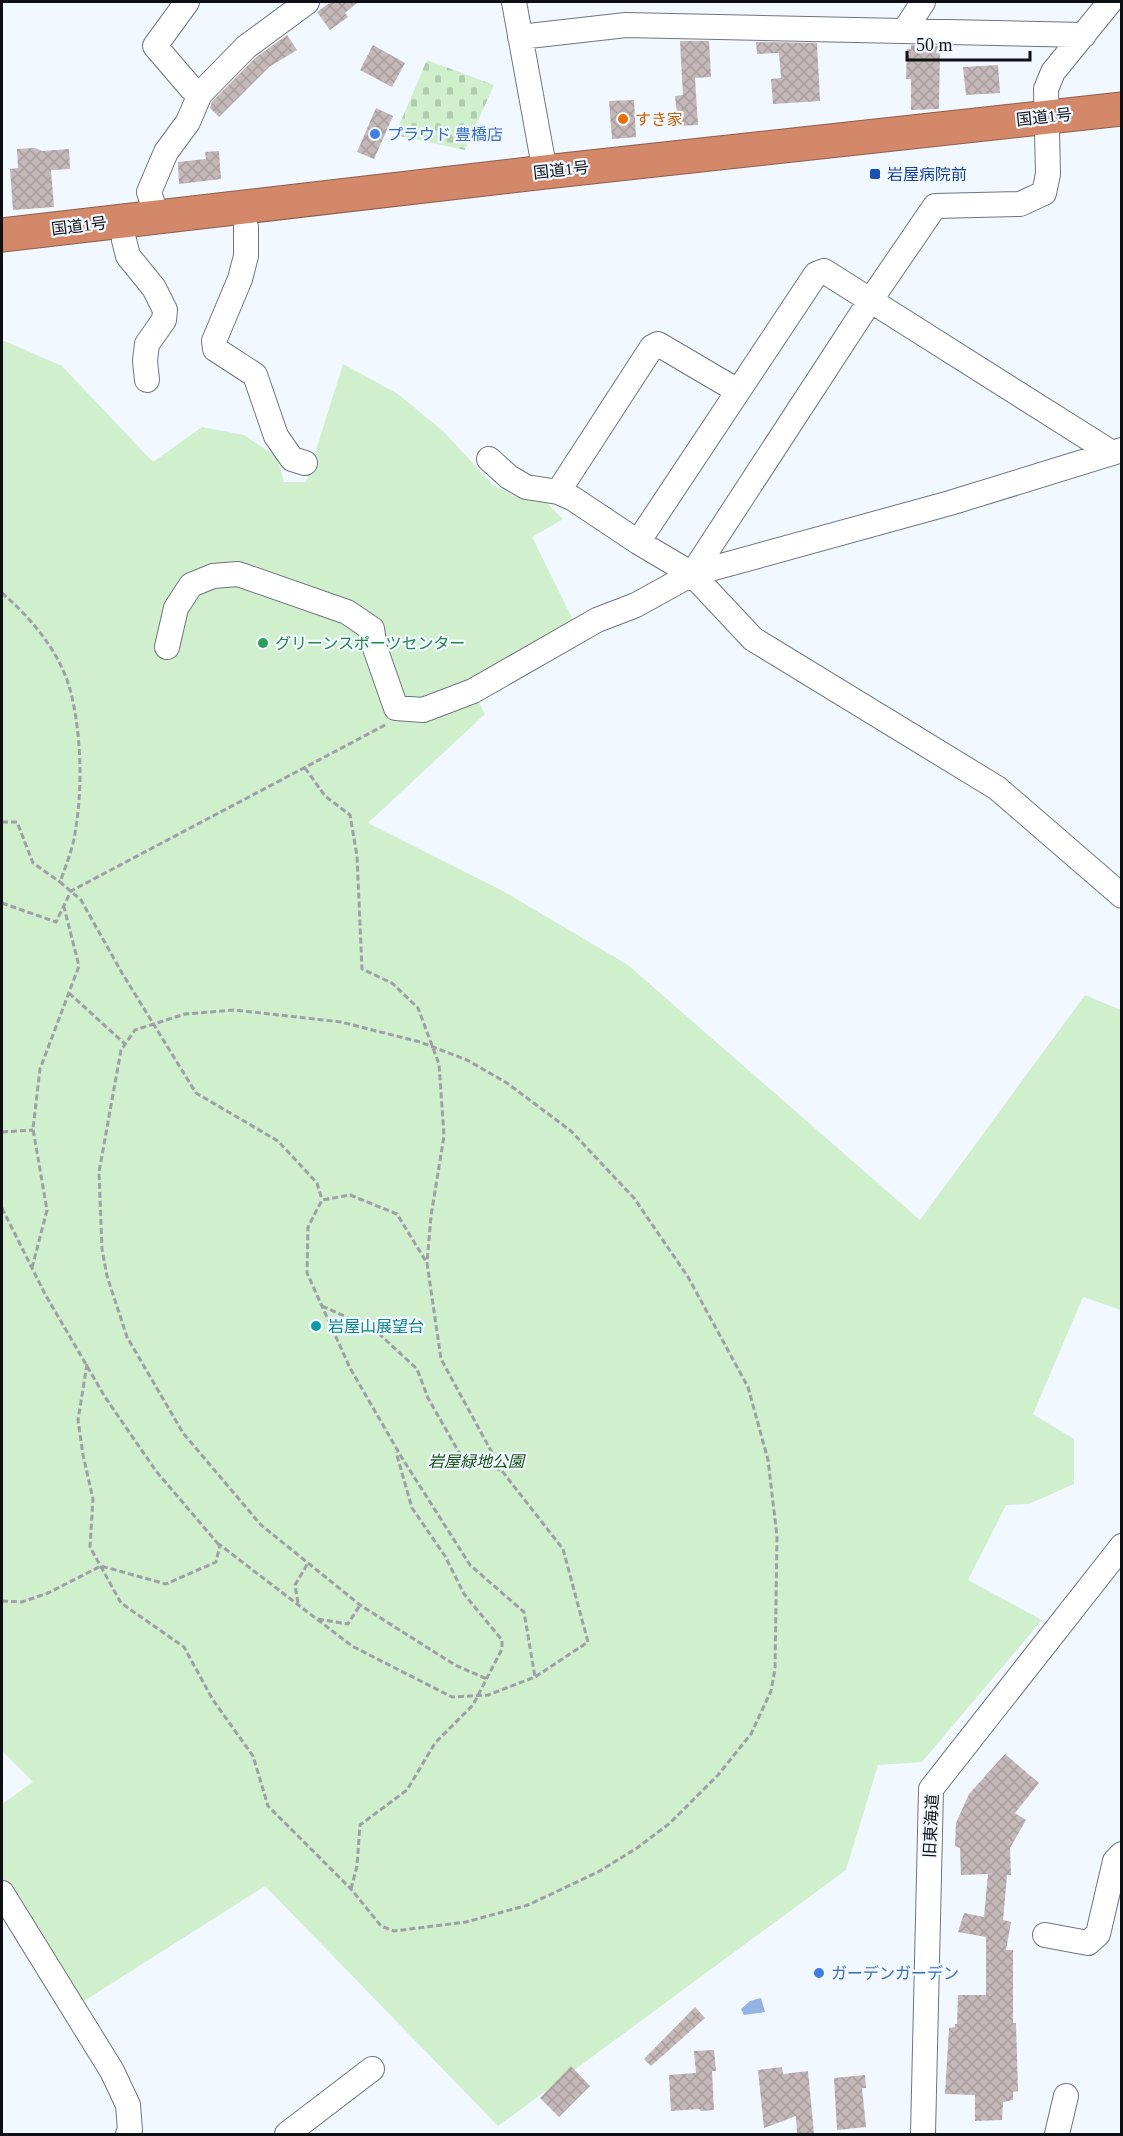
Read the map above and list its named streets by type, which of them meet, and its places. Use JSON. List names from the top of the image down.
{
  "streets": {
    "highway": ["国道1号"],
    "street": ["旧東海道"]
  },
  "parks": ["岩屋緑地公園"],
  "places": {
    "other": [
      "すき家",
      "プラウド 豊橋店",
      "グリーンスポーツセンター",
      "岩屋山展望台",
      "ガーデンガーデン"
    ],
    "transit": ["岩屋病院前"]
  },
  "scale_bar": "50 m"
}
